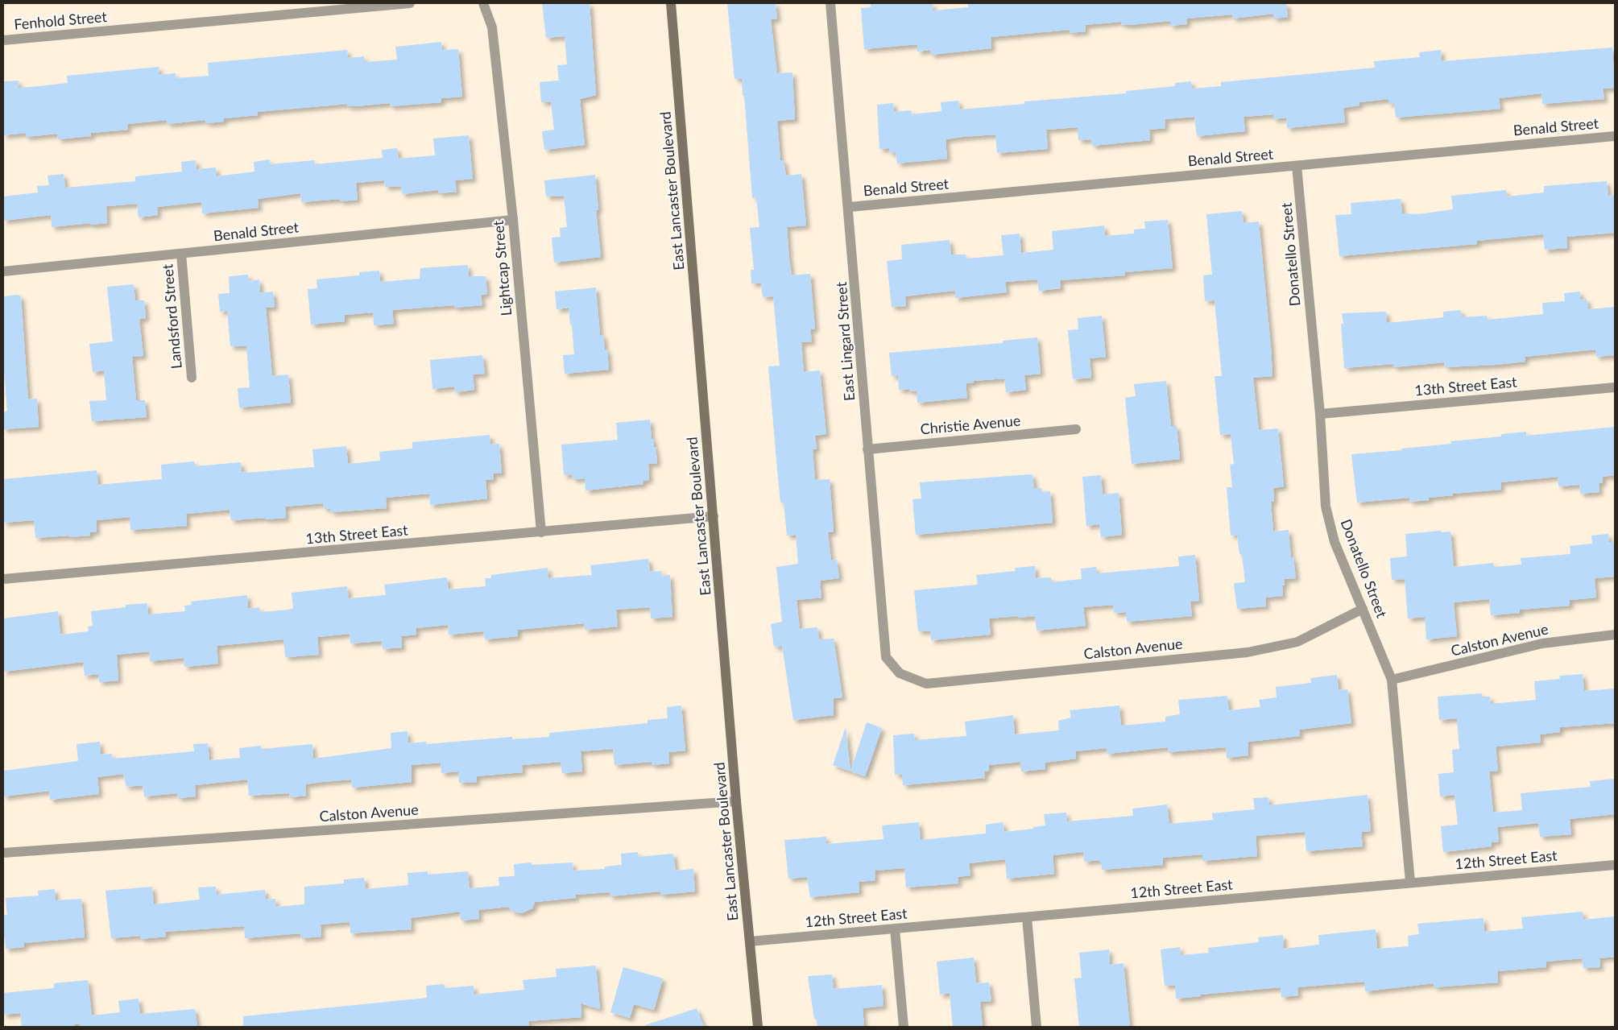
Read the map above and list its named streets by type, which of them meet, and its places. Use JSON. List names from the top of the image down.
{
  "streets": {
    "main road": ["East Lancaster Boulevard"],
    "street": [
      "Fenhold Street",
      "Benald Street",
      "Donatello Street",
      "Lightcap Street",
      "Landsford Street",
      "East Lingard Street",
      "13th Street East",
      "Christie Avenue",
      "Calston Avenue",
      "12th Street East"
    ]
  },
  "crossings": [
    ["Benald Street", "Donatello Street"],
    ["Benald Street", "Lightcap Street"],
    ["Benald Street", "Landsford Street"],
    ["Benald Street", "East Lingard Street"],
    ["East Lancaster Boulevard", "13th Street East"],
    ["East Lancaster Boulevard", "Calston Avenue"],
    ["East Lancaster Boulevard", "12th Street East"],
    ["Donatello Street", "13th Street East"],
    ["Donatello Street", "Calston Avenue"],
    ["Donatello Street", "12th Street East"],
    ["Lightcap Street", "13th Street East"],
    ["East Lingard Street", "Christie Avenue"],
    ["East Lingard Street", "Calston Avenue"]
  ]
}
